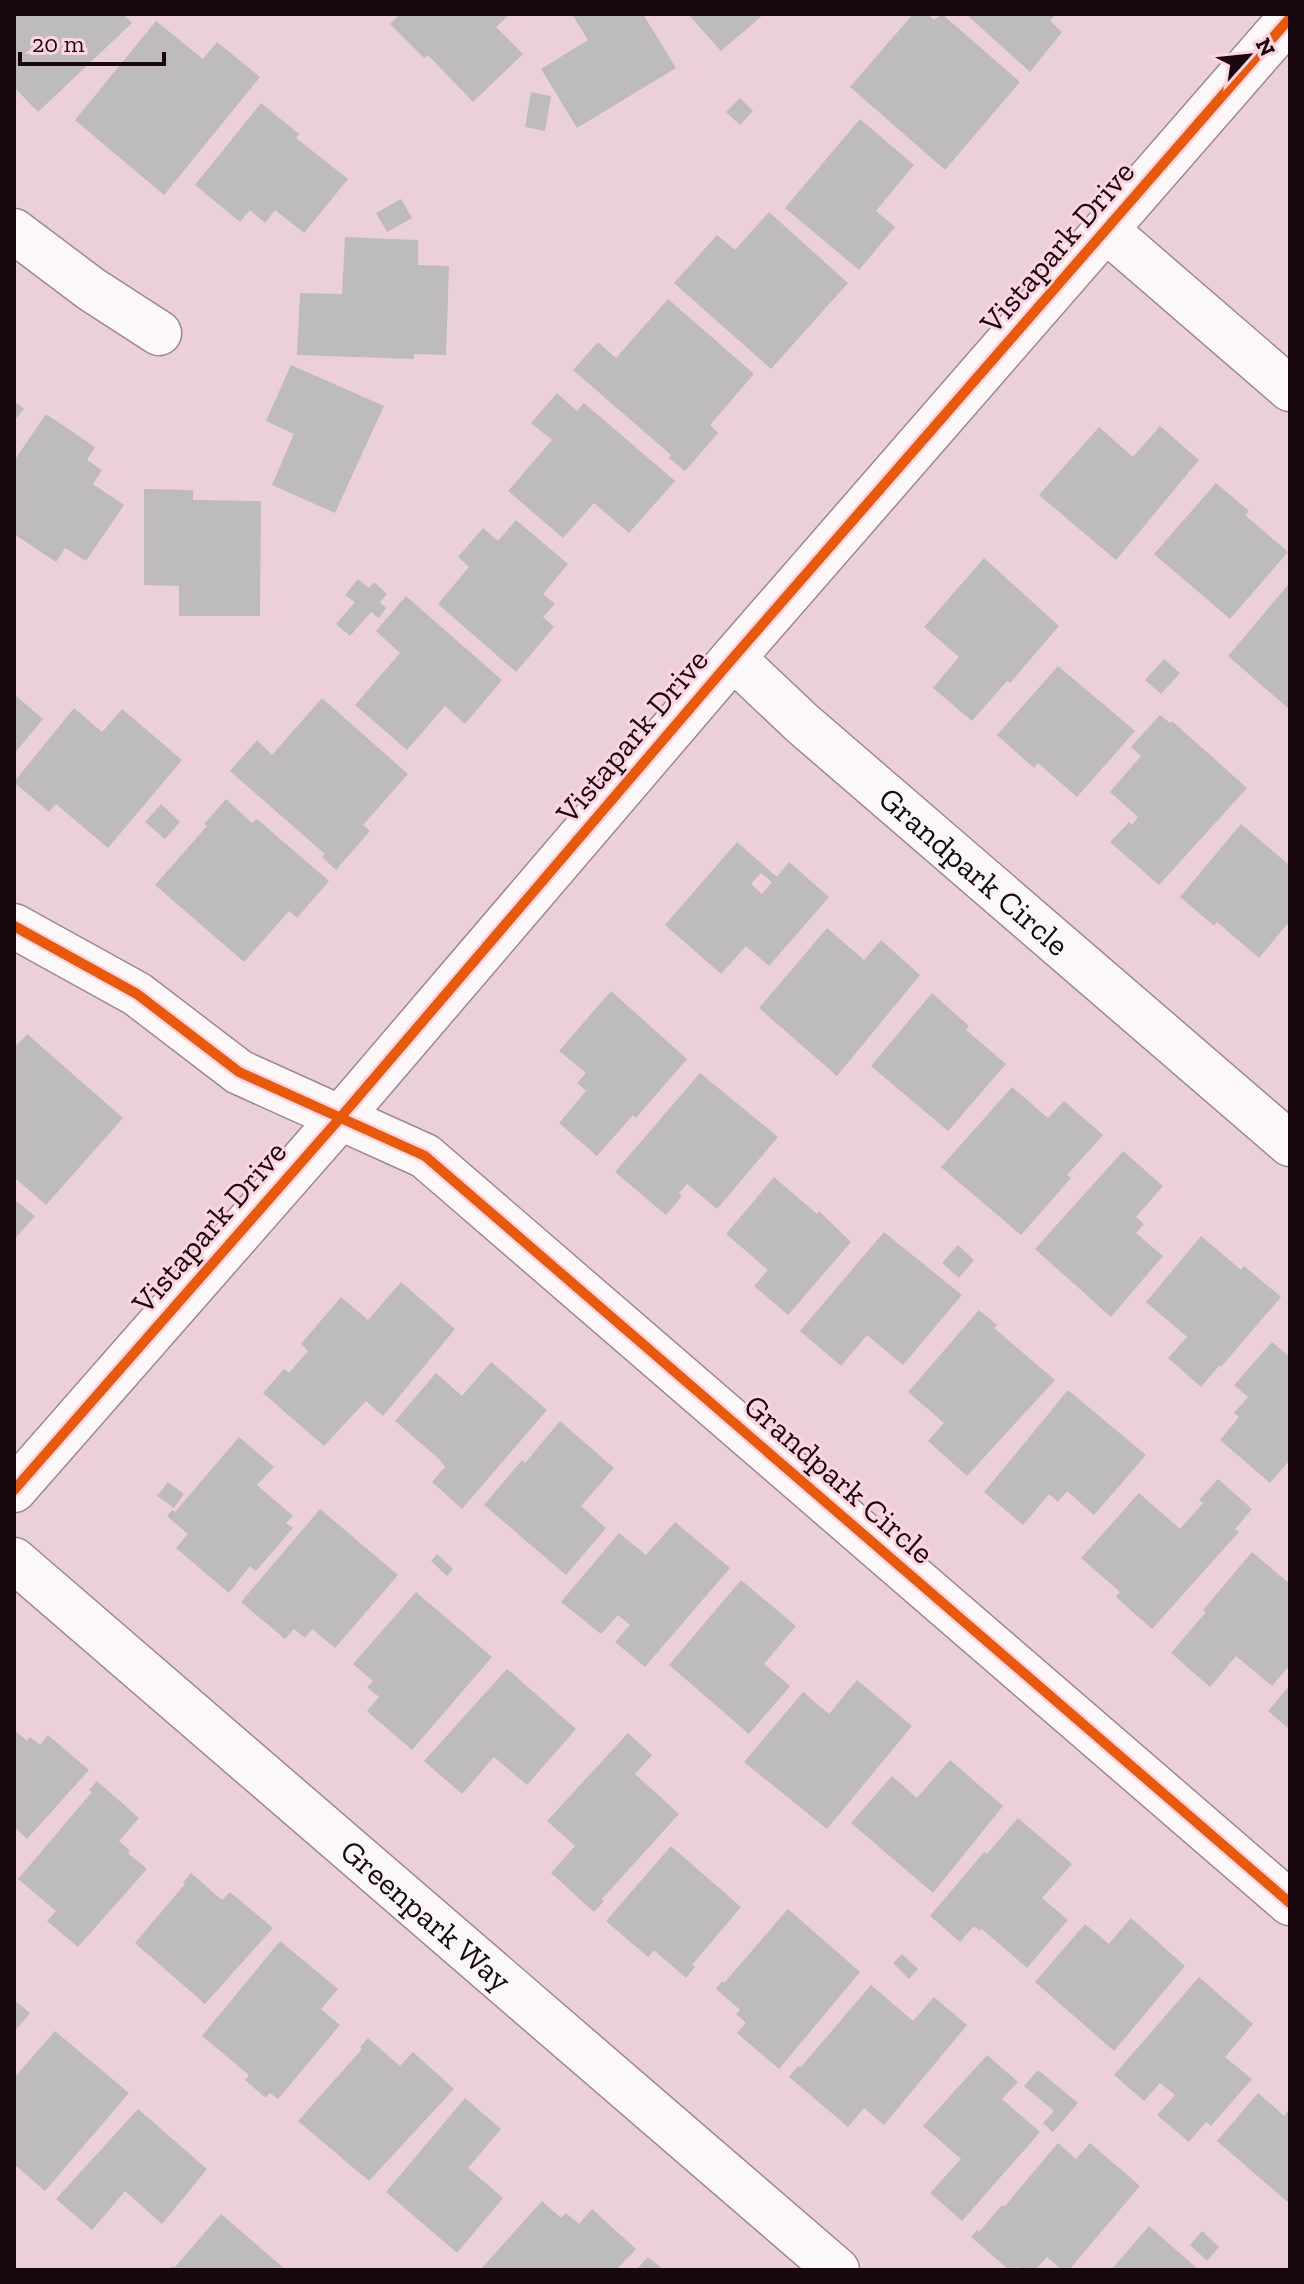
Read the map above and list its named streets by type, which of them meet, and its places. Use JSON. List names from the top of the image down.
{
  "streets": {
    "street": ["Vistapark Drive", "Grandpark Circle", "Greenpark Way"]
  },
  "crossings": [
    ["Vistapark Drive", "Grandpark Circle"]
  ],
  "scale_bar": "20 m",
  "north": "top right"
}
